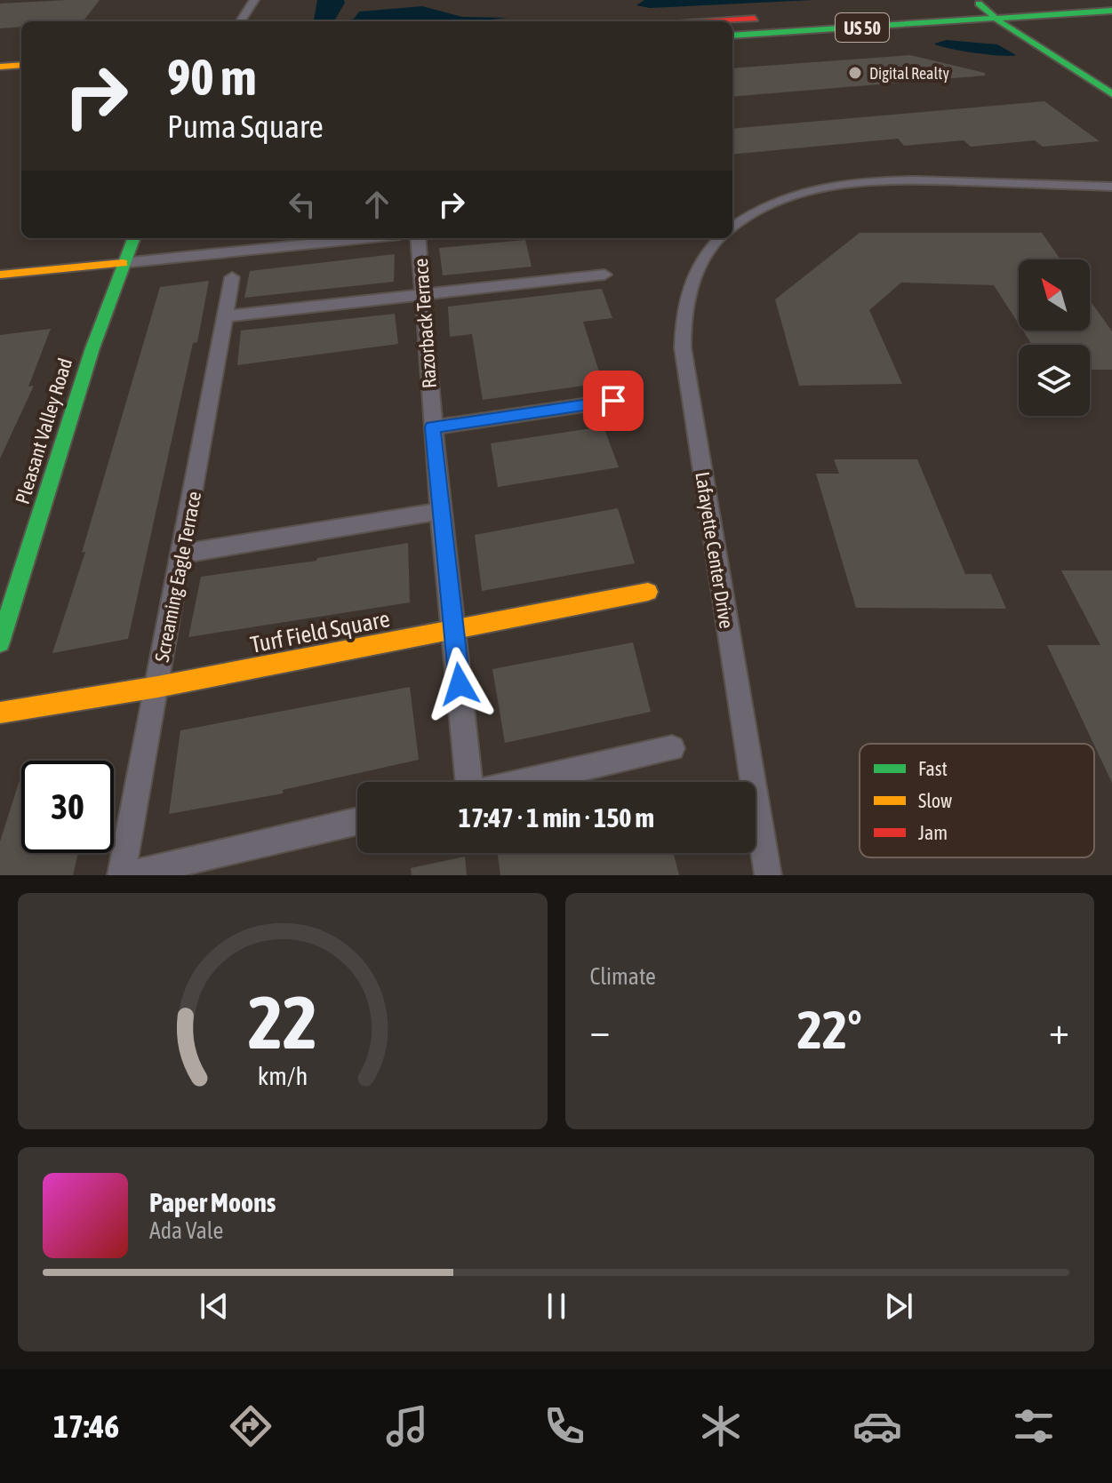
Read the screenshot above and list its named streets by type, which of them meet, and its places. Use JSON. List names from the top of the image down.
{
  "streets": {
    "main road": ["US 50", "Pleasant Valley Road", "Turf Field Square"],
    "street": ["Razorback Terrace", "Lafayette Center Drive", "Screaming Eagle Terrace"]
  },
  "crossings": [
    ["Razorback Terrace", "Turf Field Square"],
    ["Screaming Eagle Terrace", "Turf Field Square"]
  ],
  "places": ["Digital Realty"],
  "legend": ["Fast", "Slow", "Jam"],
  "north": "top left",
  "page": {
    "turn": ["90 m", "Puma Square"],
    "limit": "30",
    "trip": "17:47 · 1 min · 150 m",
    "tile": "Climate",
    "heat": ["−", "22°", "+"],
    "song": ["Paper Moons", "Ada Vale"],
    "tabs": "17:46",
    "gauge": ["22", "km/h"]
  }
}
